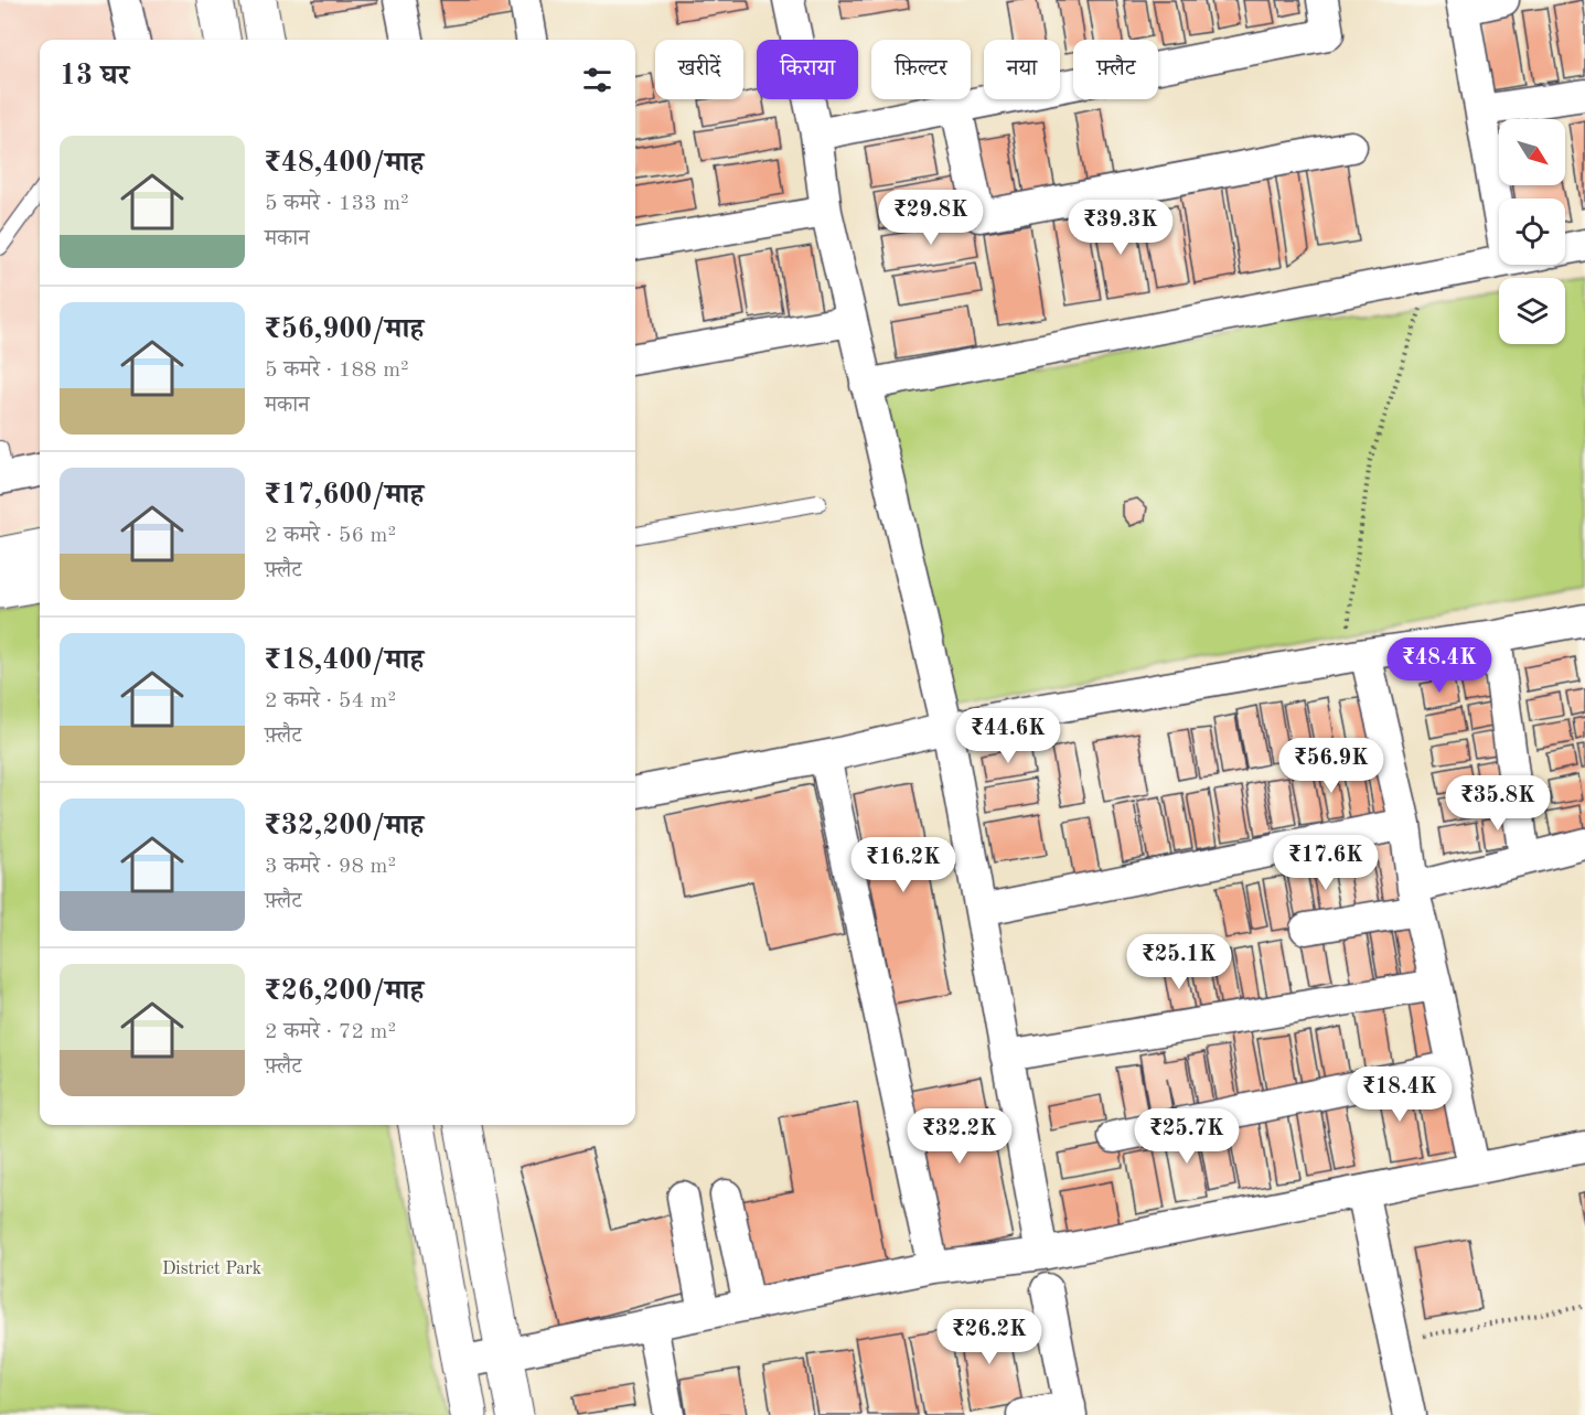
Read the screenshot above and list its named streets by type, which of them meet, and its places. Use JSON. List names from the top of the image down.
{
  "parks": ["District Park"],
  "north": "bottom right",
  "page": {
    "chip": [
      "खरीदें",
      "किराया",
      "फ़िल्टर",
      "नया",
      "फ़्लैट"
    ],
    "heading": "13 घर",
    "list": [
      {
        "name": "₹48,400/माह",
        "note": "5 कमरे · 133 m² · मकान"
      },
      {
        "name": "₹56,900/माह",
        "note": "5 कमरे · 188 m² · मकान"
      },
      {
        "name": "₹17,600/माह",
        "note": "2 कमरे · 56 m² · फ़्लैट"
      },
      {
        "name": "₹18,400/माह",
        "note": "2 कमरे · 54 m² · फ़्लैट"
      },
      {
        "name": "₹32,200/माह",
        "note": "3 कमरे · 98 m² · फ़्लैट"
      },
      {
        "name": "₹26,200/माह",
        "note": "2 कमरे · 72 m² · फ़्लैट"
      }
    ],
    "price": [
      "₹29.8K",
      "₹39.3K",
      "₹48.4K",
      "₹44.6K",
      "₹56.9K",
      "₹35.8K",
      "₹17.6K",
      "₹16.2K",
      "₹25.1K",
      "₹18.4K",
      "₹32.2K",
      "₹25.7K",
      "₹26.2K"
    ]
  }
}
